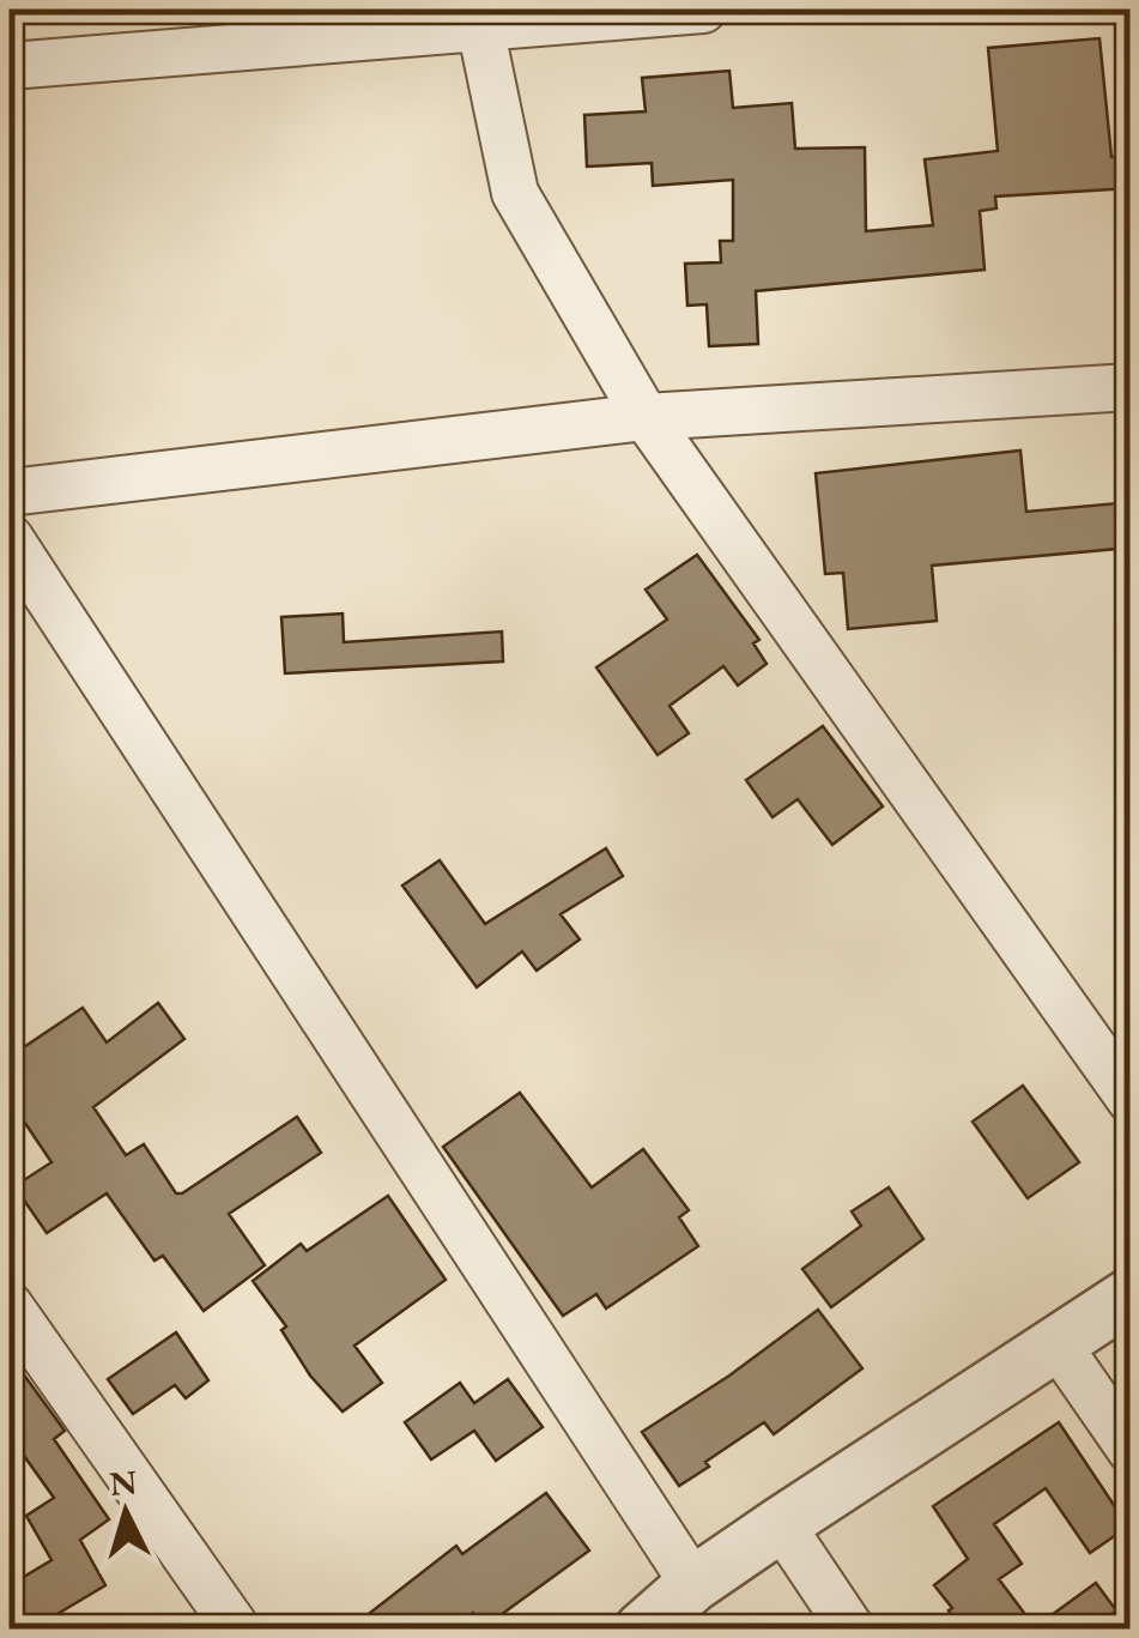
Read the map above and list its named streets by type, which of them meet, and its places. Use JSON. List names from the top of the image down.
{
  "north": "top"
}
